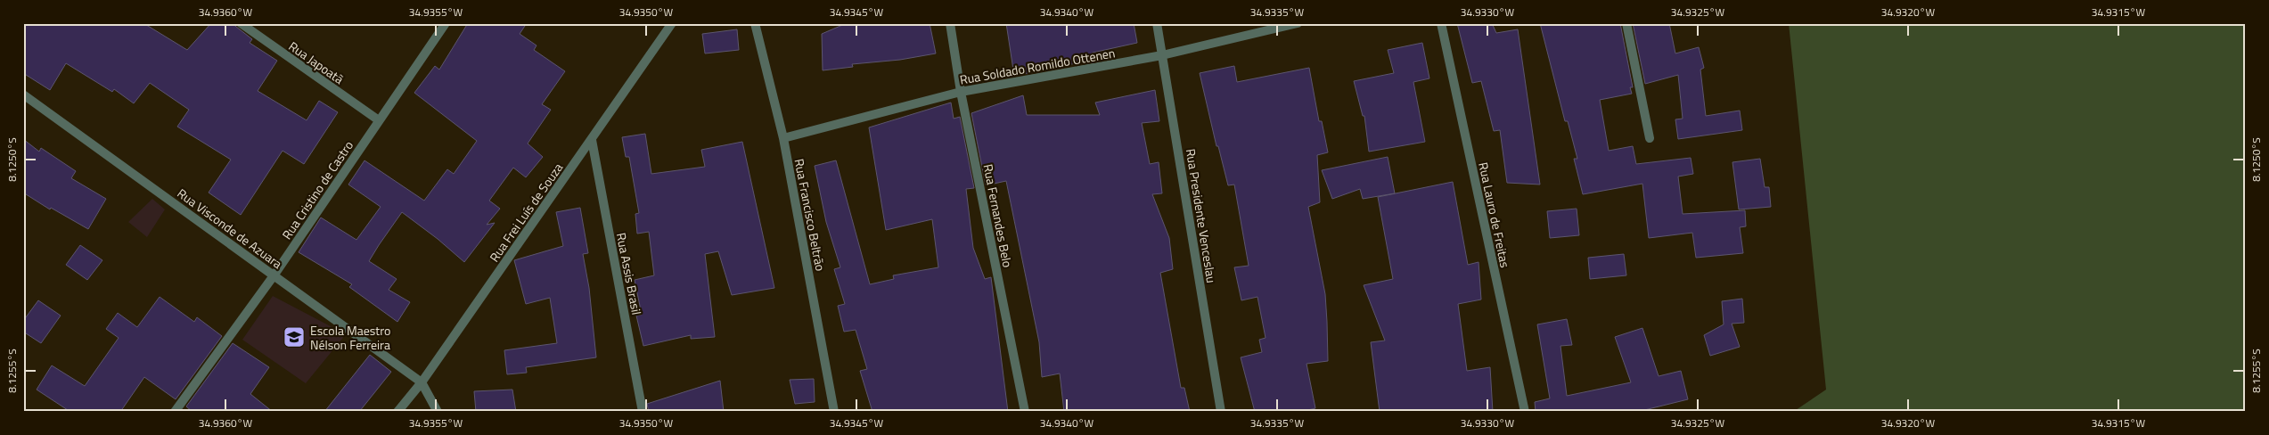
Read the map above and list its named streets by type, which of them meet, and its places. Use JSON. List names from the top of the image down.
{
  "streets": {
    "street": [
      "Rua Japoatã",
      "Rua Soldado Romildo Ottenen",
      "Rua Cristino de Castro",
      "Rua Frei Luís de Souza",
      "Rua Francisco Beltrão",
      "Rua Lauro de Freitas",
      "Rua Fernandes Belo",
      "Rua Presidente Venceslau",
      "Rua Visconde de Azuara",
      "Rua Assis Brasil"
    ]
  },
  "crossings": [
    ["Rua Japoatã", "Rua Cristino de Castro"],
    ["Rua Soldado Romildo Ottenen", "Rua Francisco Beltrão"],
    ["Rua Soldado Romildo Ottenen", "Rua Fernandes Belo"],
    ["Rua Soldado Romildo Ottenen", "Rua Presidente Venceslau"],
    ["Rua Cristino de Castro", "Rua Visconde de Azuara"],
    ["Rua Frei Luís de Souza", "Rua Visconde de Azuara"],
    ["Rua Frei Luís de Souza", "Rua Assis Brasil"]
  ],
  "places": {
    "school or university": ["Escola Maestro Nélson Ferreira"]
  },
  "coordinates": [
    "34.9360°W",
    "34.9355°W",
    "34.9350°W",
    "34.9345°W",
    "34.9340°W",
    "34.9335°W",
    "34.9330°W",
    "34.9325°W",
    "34.9320°W",
    "34.9315°W",
    "8.1250°S",
    "8.1255°S"
  ]
}
